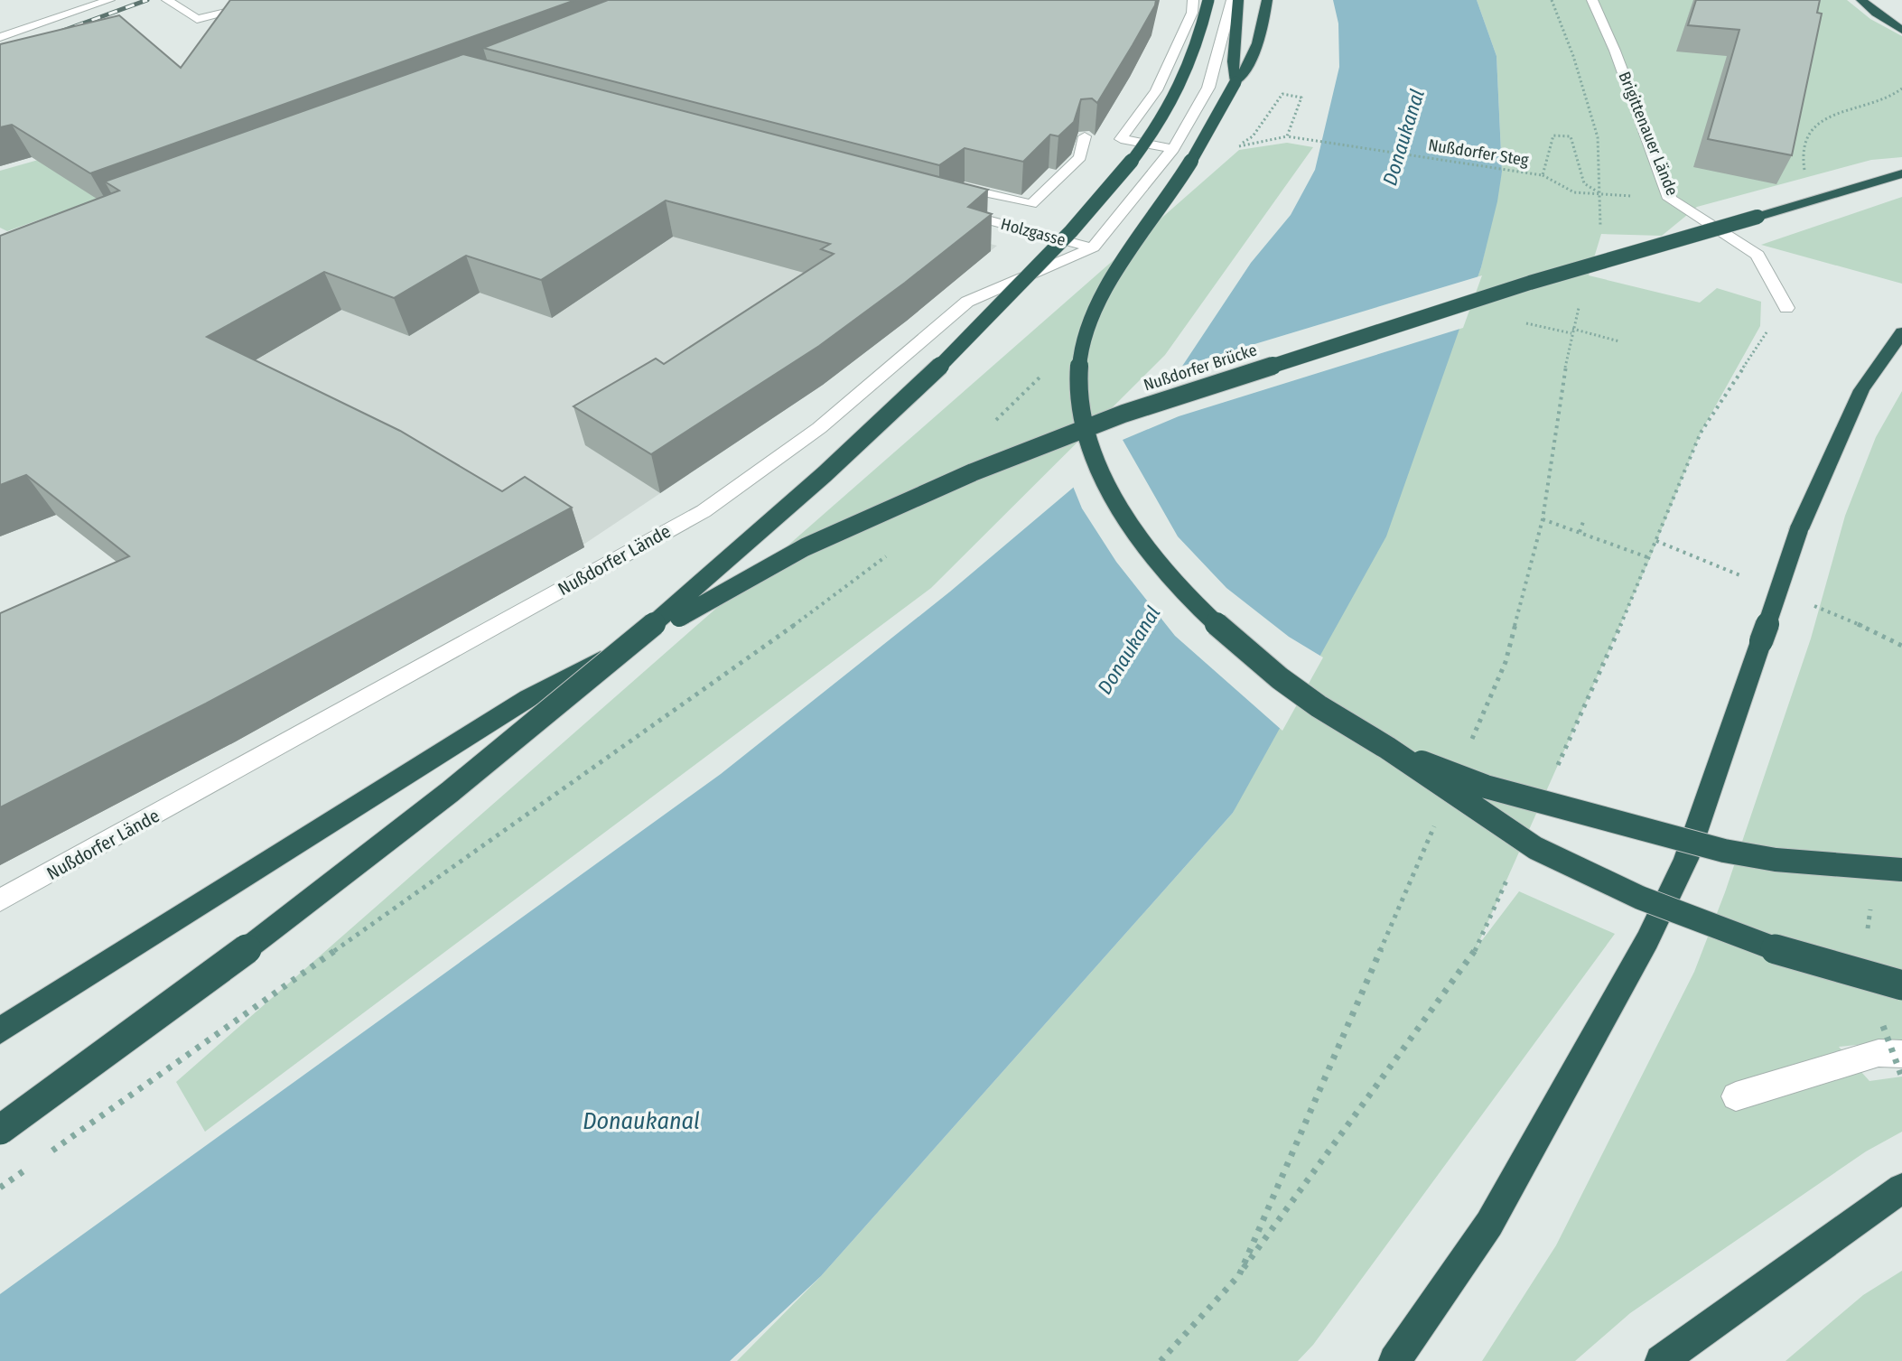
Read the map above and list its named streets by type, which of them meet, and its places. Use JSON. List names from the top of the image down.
{
  "streets": {
    "highway": ["Nußdorfer Brücke"],
    "street": ["Brigittenauer Lände", "Holzgasse", "Nußdorfer Lände"],
    "path": ["Nußdorfer Steg"]
  },
  "crossings": [
    ["Holzgasse", "Nußdorfer Lände"]
  ],
  "water": ["Donaukanal"]
}
